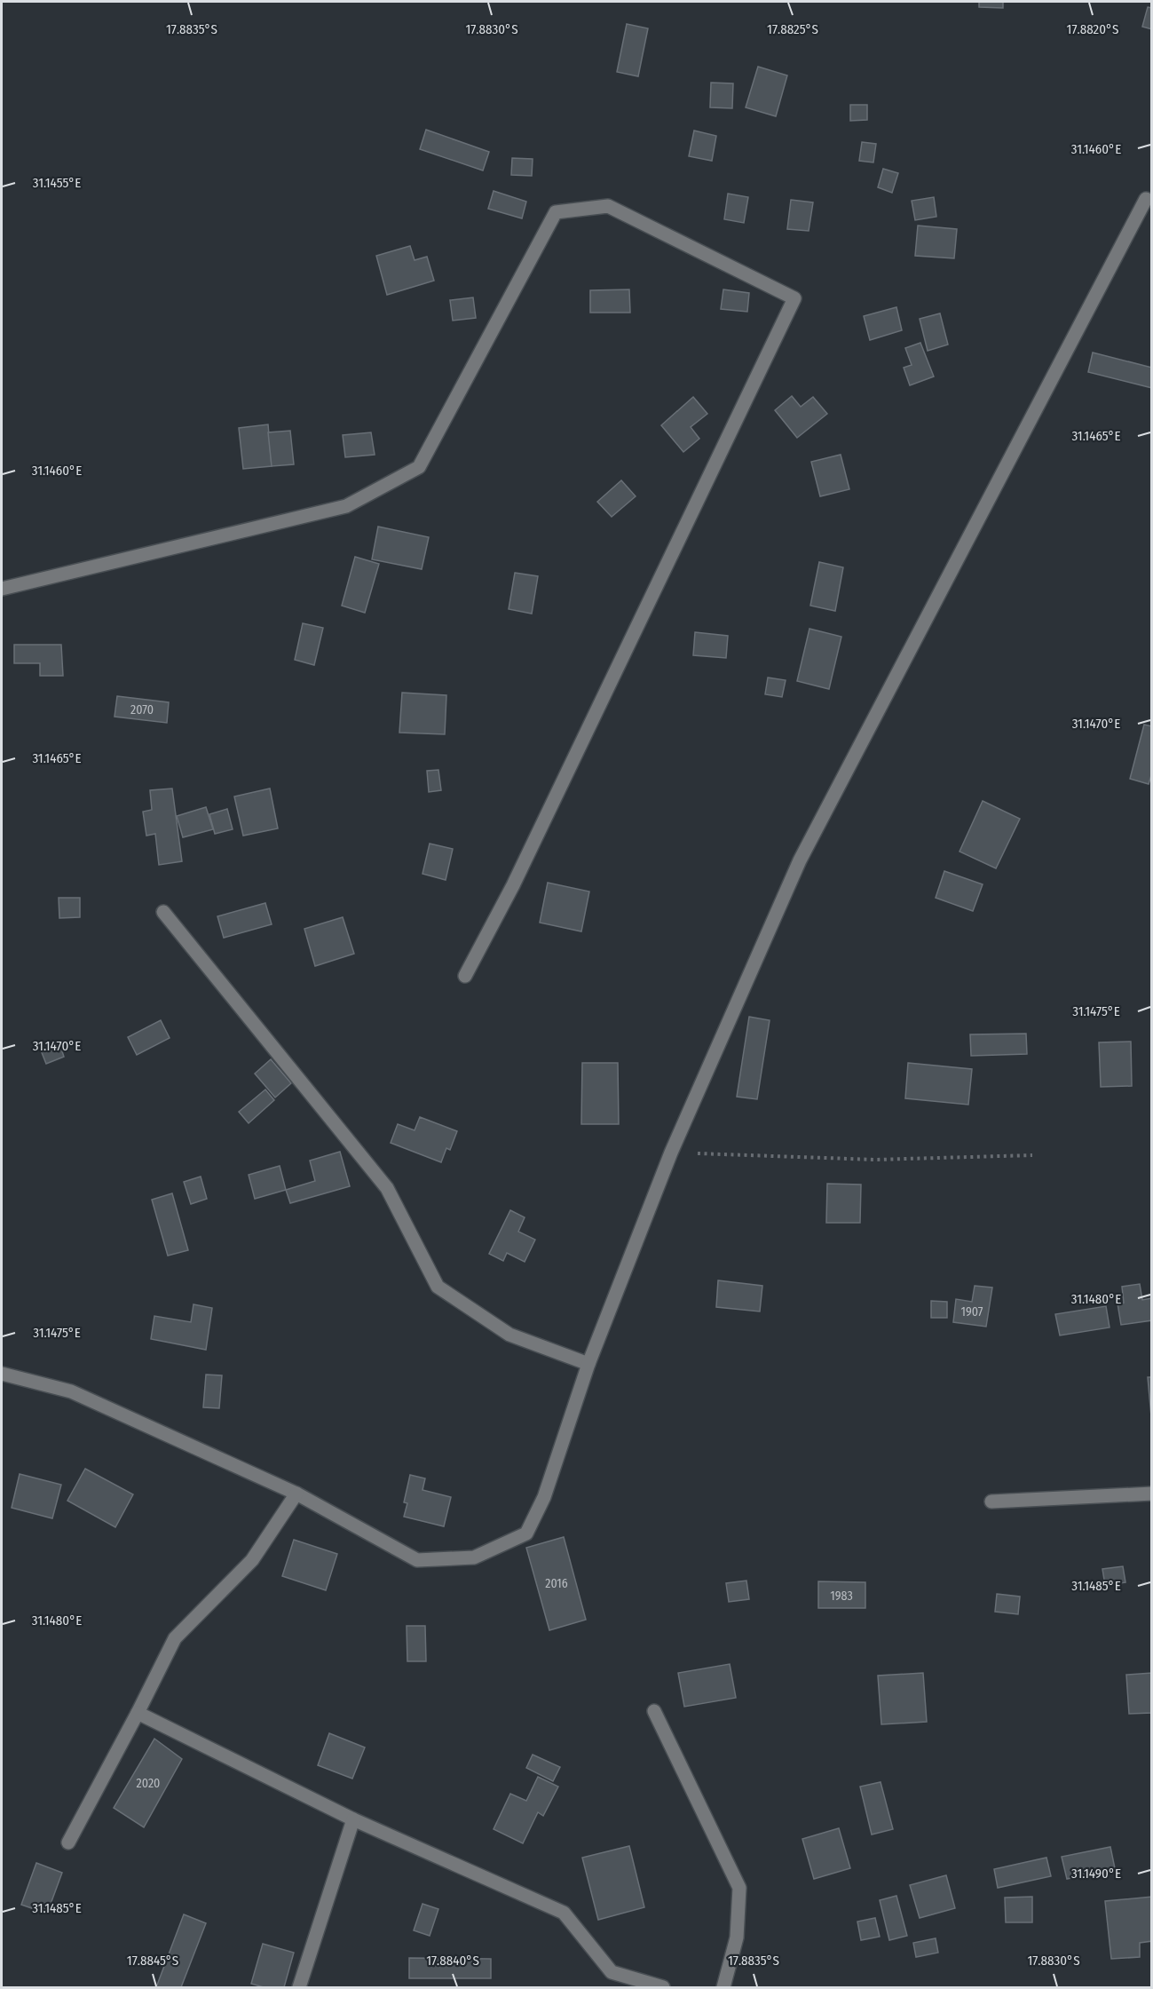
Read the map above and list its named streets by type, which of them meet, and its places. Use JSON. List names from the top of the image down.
{
  "house_numbers": [
    "2070",
    "1907",
    "2016",
    "1983",
    "2020"
  ],
  "coordinates": [
    "17.8835°S",
    "17.8830°S",
    "17.8825°S",
    "17.8820°S",
    "31.1460°E",
    "31.1455°E",
    "31.1465°E",
    "31.1470°E",
    "31.1475°E",
    "31.1480°E",
    "31.1485°E",
    "31.1490°E",
    "17.8845°S",
    "17.8840°S"
  ]
}
